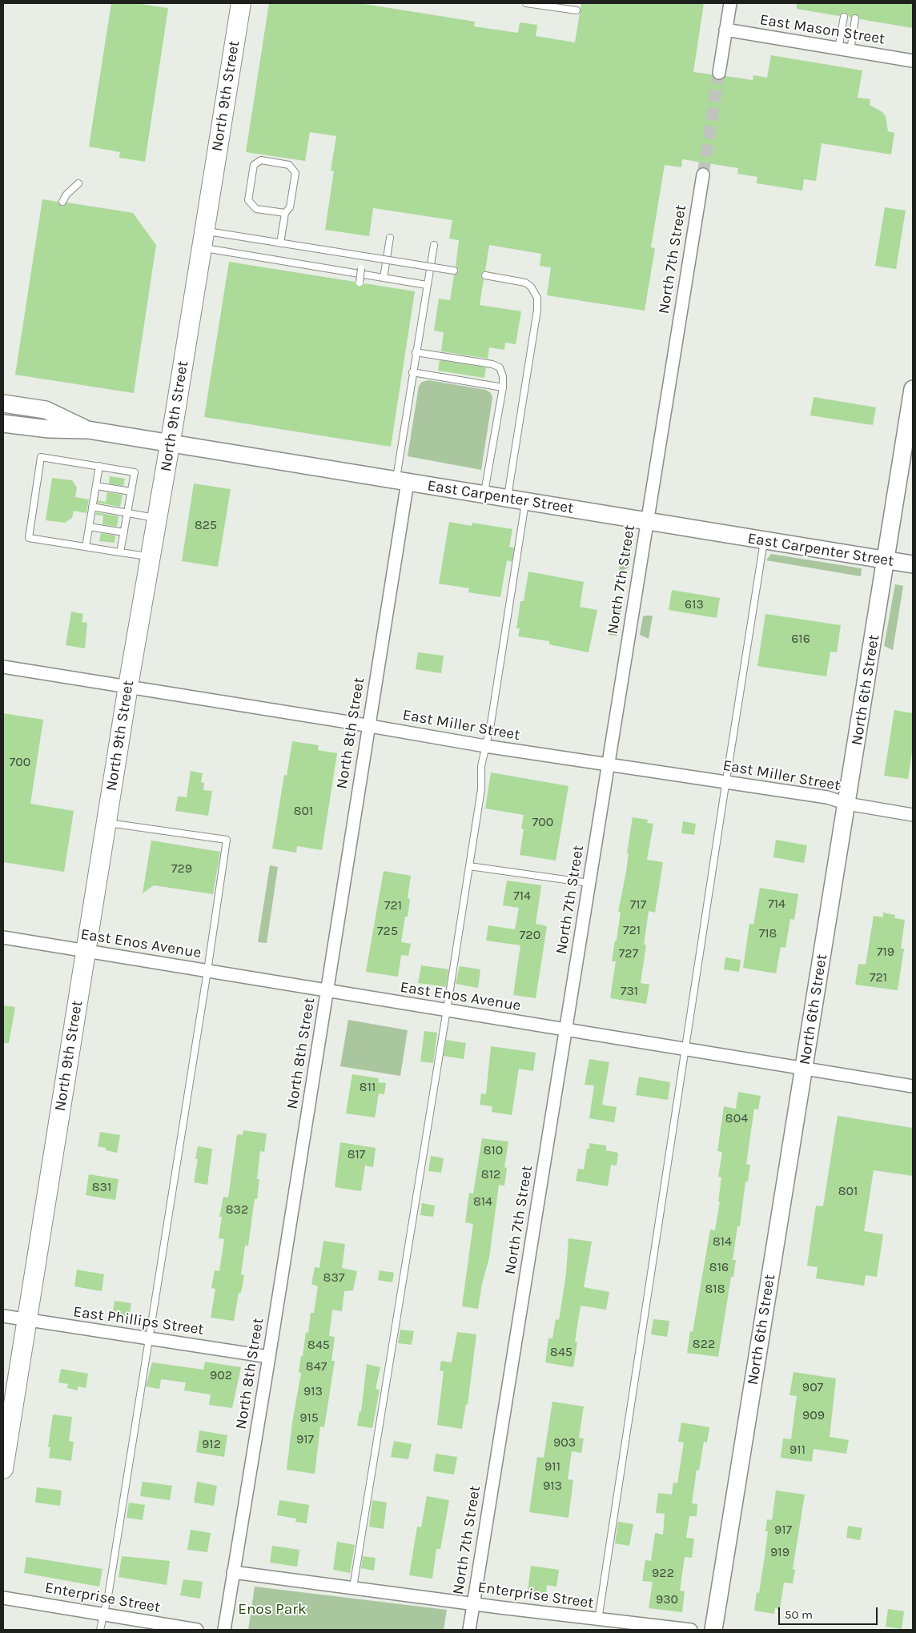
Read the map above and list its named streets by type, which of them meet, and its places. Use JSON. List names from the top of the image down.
{
  "streets": {
    "main road": ["North 9th Street", "East Carpenter Street", "North 6th Street"],
    "street": [
      "East Mason Street",
      "North 7th Street",
      "East Miller Street",
      "North 8th Street",
      "East Enos Avenue",
      "East Phillips Street",
      "Enterprise Street"
    ]
  },
  "crossings": [
    ["North 9th Street", "East Carpenter Street"],
    ["North 9th Street", "East Miller Street"],
    ["North 9th Street", "East Enos Avenue"],
    ["North 9th Street", "East Phillips Street"],
    ["North 7th Street", "East Carpenter Street"],
    ["North 7th Street", "East Miller Street"],
    ["North 7th Street", "East Enos Avenue"],
    ["North 7th Street", "Enterprise Street"],
    ["East Carpenter Street", "North 6th Street"],
    ["East Carpenter Street", "North 8th Street"],
    ["North 6th Street", "East Miller Street"],
    ["North 6th Street", "East Enos Avenue"],
    ["East Miller Street", "North 8th Street"],
    ["North 8th Street", "East Enos Avenue"],
    ["North 8th Street", "East Phillips Street"],
    ["North 8th Street", "Enterprise Street"]
  ],
  "parks": ["Enos Park"],
  "house_numbers": [
    "825",
    "613",
    "616",
    "700",
    "801",
    "700",
    "729",
    "714",
    "714",
    "717",
    "721",
    "721",
    "725",
    "718",
    "720",
    "719",
    "727",
    "721",
    "731",
    "811",
    "804",
    "810",
    "817",
    "812",
    "831",
    "801",
    "814",
    "832",
    "814",
    "816",
    "837",
    "818",
    "822",
    "845",
    "845",
    "847",
    "902",
    "907",
    "913",
    "909",
    "915",
    "917",
    "903",
    "912",
    "911",
    "911",
    "913",
    "917",
    "919",
    "922",
    "930"
  ],
  "scale_bar": "50 m"
}
